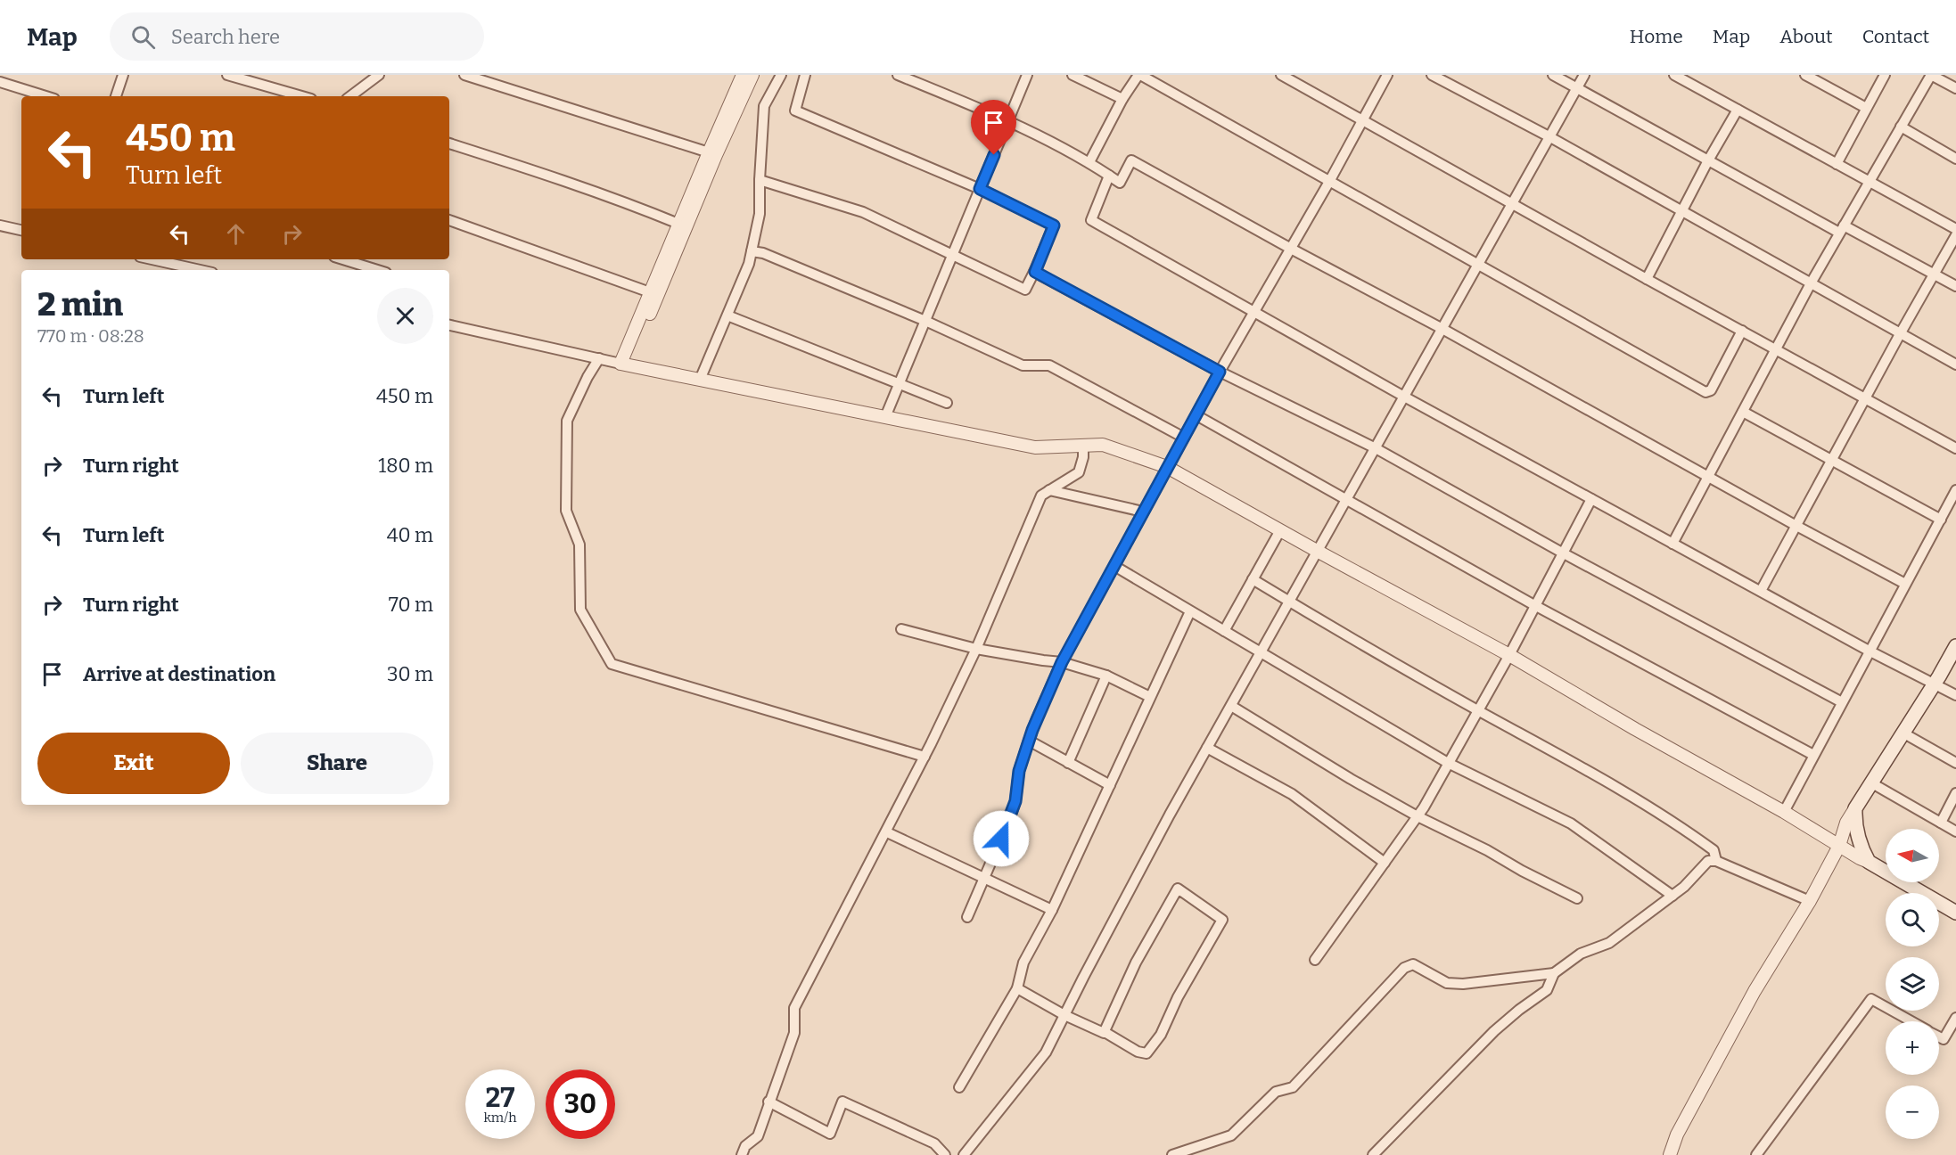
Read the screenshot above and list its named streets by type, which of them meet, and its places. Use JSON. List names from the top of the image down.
{
  "north": "left",
  "page": {
    "header": "Map",
    "search": "Search here",
    "nav": [
      "Home",
      "Map",
      "About",
      "Contact"
    ],
    "turn": ["450 m", "Turn left"],
    "heading": ["2 min", "770 m · 08:28"],
    "list": [
      {
        "name": "Turn left",
        "value": "450 m"
      },
      {
        "name": "Turn right",
        "value": "180 m"
      },
      {
        "name": "Turn left",
        "value": "40 m"
      },
      {
        "name": "Turn right",
        "value": "70 m"
      },
      {
        "name": "Arrive at destination",
        "value": "30 m"
      }
    ],
    "buttons": ["Exit", "Share"],
    "map_buttons": ["+", "−"],
    "speed": "27 km/h",
    "limit": "30"
  }
}
